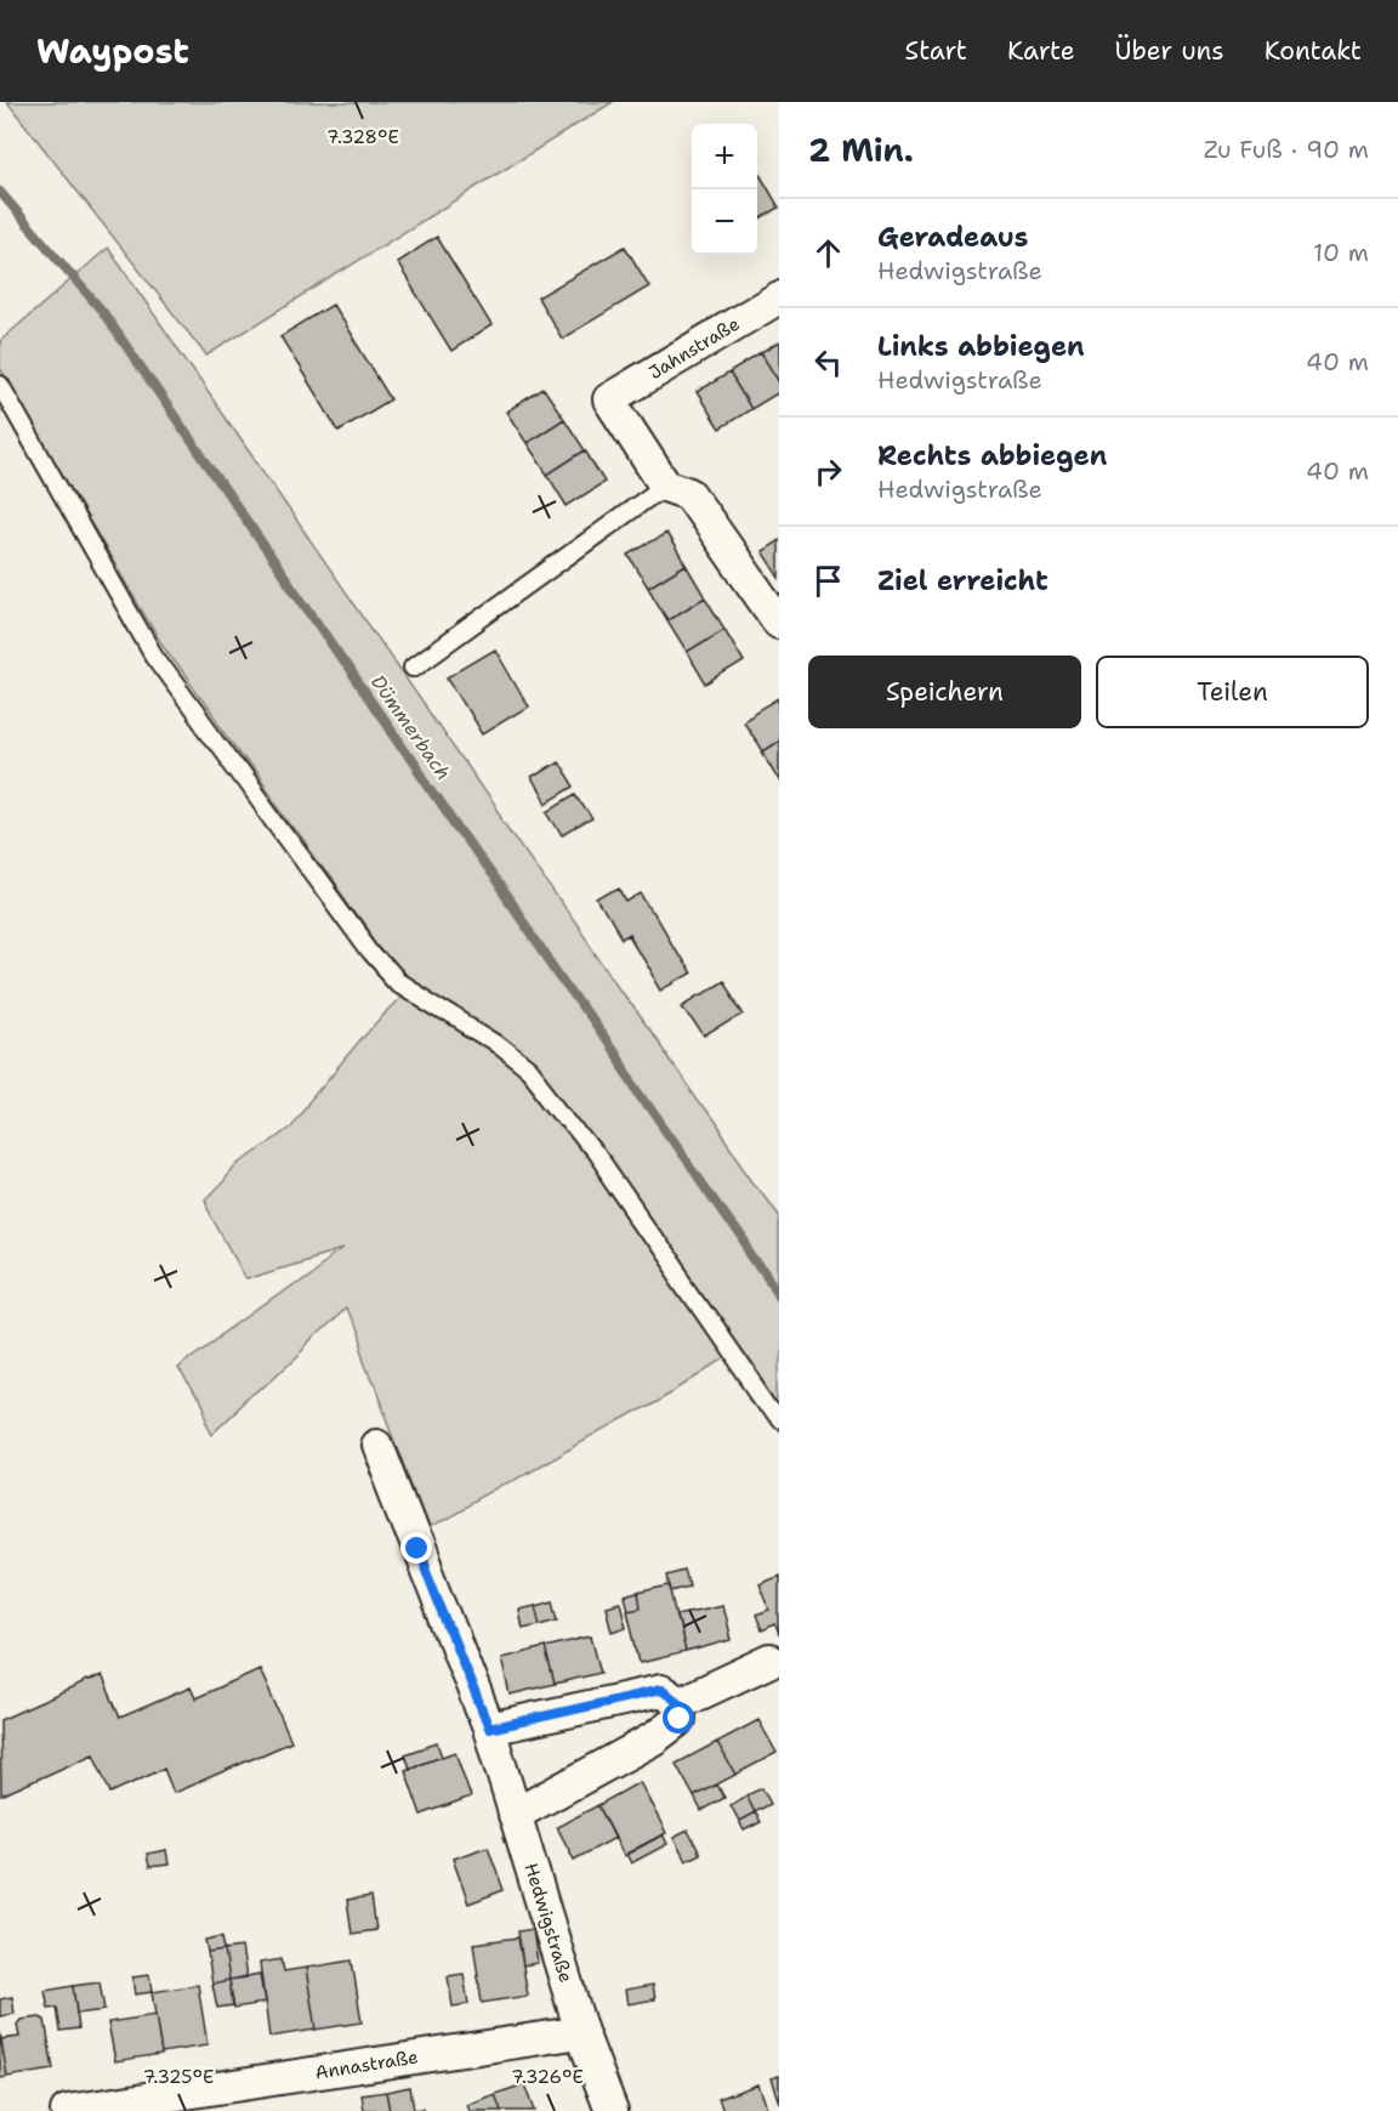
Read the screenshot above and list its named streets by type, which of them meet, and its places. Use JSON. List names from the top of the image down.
{
  "streets": {
    "street": ["Jahnstraße", "Hedwigstraße", "Annastraße"]
  },
  "crossings": [
    ["Hedwigstraße", "Annastraße"]
  ],
  "water": ["Dümmerbach"],
  "page": {
    "header": "Waypost",
    "nav": [
      "Start",
      "Karte",
      "Über uns",
      "Kontakt"
    ],
    "heading": ["2 Min.", "Zu Fuß · 90 m"],
    "map_buttons": ["+", "−"],
    "list": [
      ["Geradeaus", "Hedwigstraße", "10 m"],
      ["Links abbiegen", "Hedwigstraße", "40 m"],
      ["Rechts abbiegen", "Hedwigstraße", "40 m"],
      "Ziel erreicht"
    ],
    "buttons": ["Speichern", "Teilen"]
  },
  "coordinates": ["7.328°E", "7.325°E", "7.326°E"]
}
